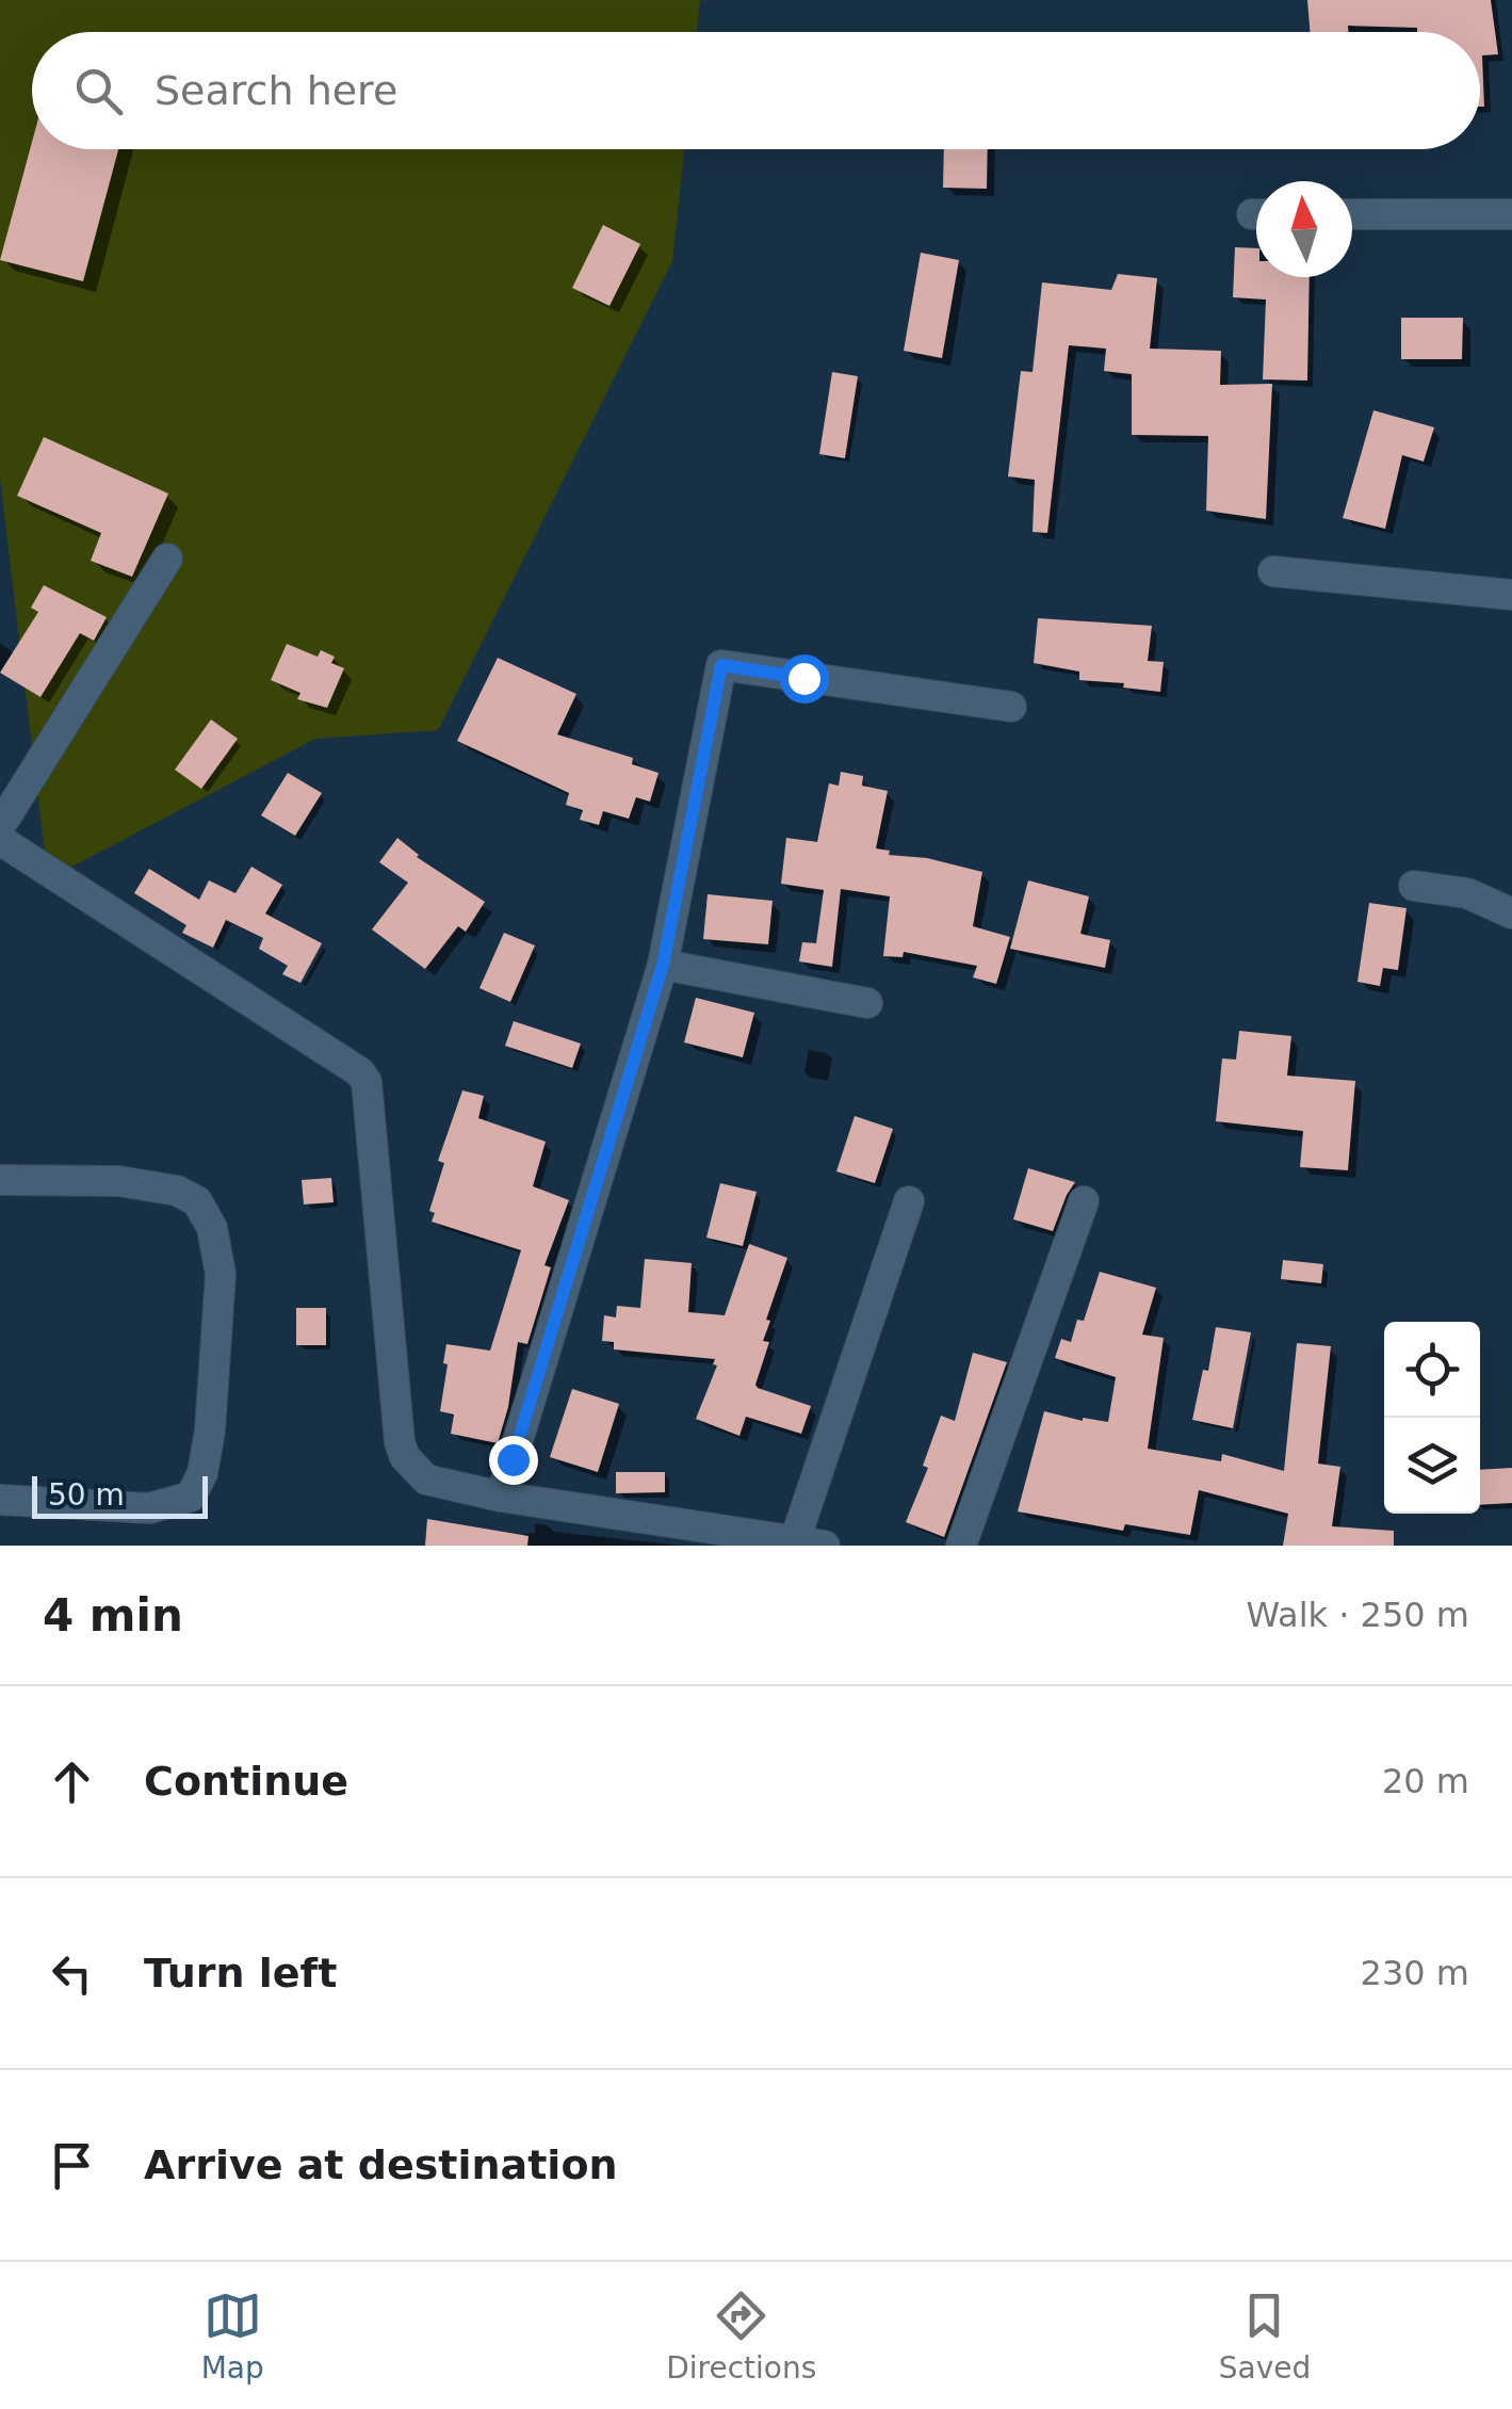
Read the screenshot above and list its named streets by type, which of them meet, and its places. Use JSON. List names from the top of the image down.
{
  "scale_bar": "50 m",
  "north": "top",
  "page": {
    "search": "Search here",
    "scale": "50 m",
    "heading": ["4 min", "Walk · 250 m"],
    "list": [
      ["Continue", "20 m"],
      ["Turn left", "230 m"],
      "Arrive at destination"
    ],
    "nav": ["Map", "Directions", "Saved"]
  }
}
